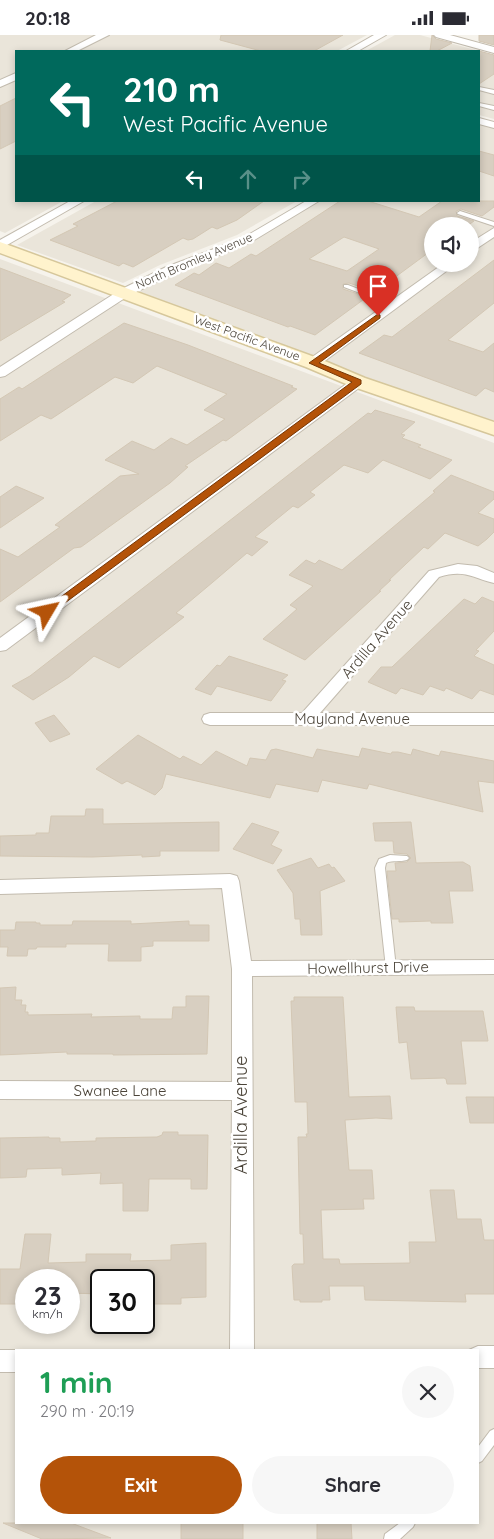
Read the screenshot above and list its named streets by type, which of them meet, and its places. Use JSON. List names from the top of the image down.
{
  "streets": {
    "street": [
      "North Bromley Avenue",
      "West Pacific Avenue",
      "Ardilla Avenue",
      "Mayland Avenue",
      "Howellhurst Drive",
      "Swanee Lane"
    ]
  },
  "crossings": [
    ["North Bromley Avenue", "West Pacific Avenue"],
    ["Ardilla Avenue", "Mayland Avenue"],
    ["Ardilla Avenue", "Howellhurst Drive"],
    ["Ardilla Avenue", "Swanee Lane"]
  ],
  "page": {
    "status": "20:18",
    "turn": ["210 m", "West Pacific Avenue"],
    "speed": "23 km/h",
    "limit": "30",
    "heading": ["1 min", "290 m · 20:19"],
    "buttons": ["Exit", "Share"]
  }
}
